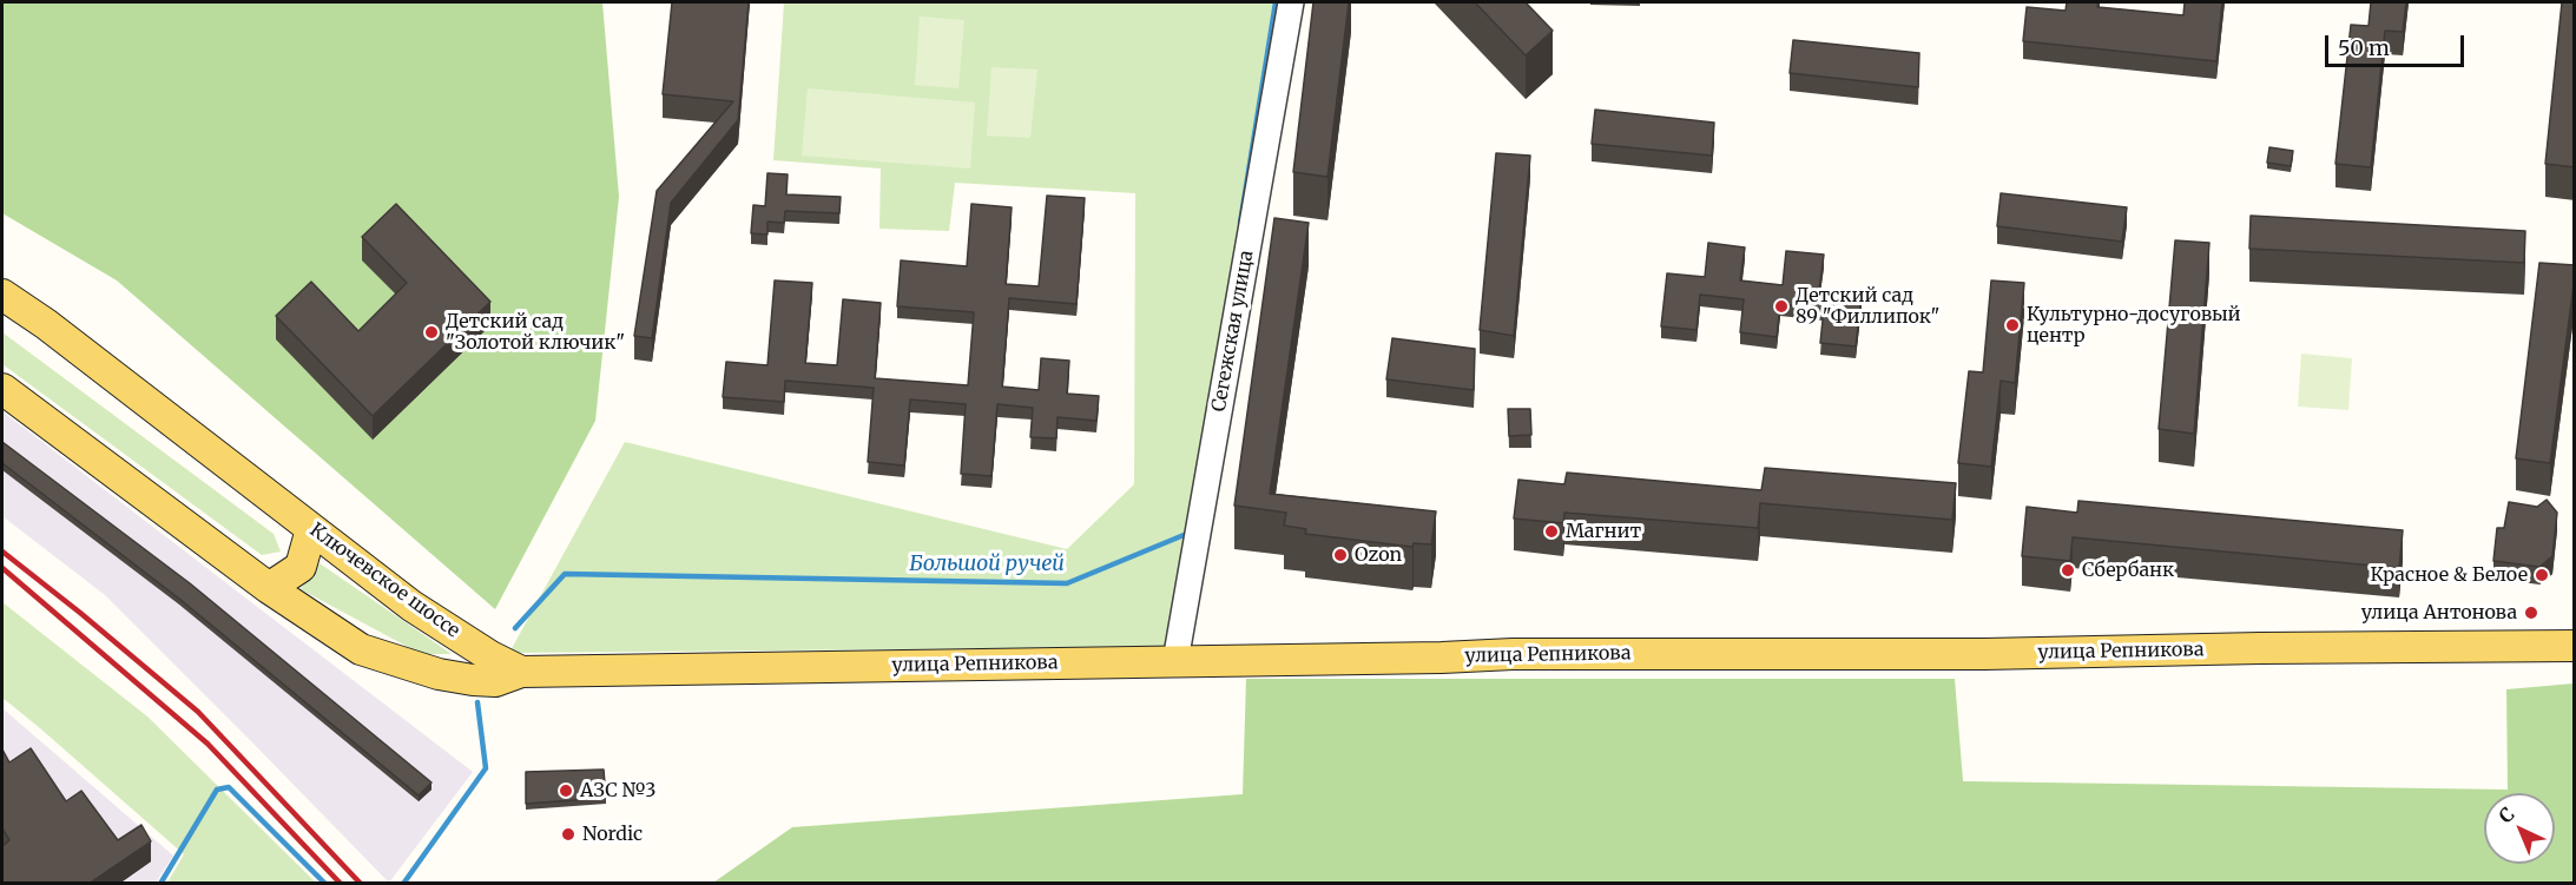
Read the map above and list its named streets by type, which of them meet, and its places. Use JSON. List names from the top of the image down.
{
  "streets": {
    "main road": ["Ключевское шоссе", "улица Репникова"],
    "street": ["Сегежская улица"]
  },
  "crossings": [
    ["Сегежская улица", "улица Репникова"],
    ["Ключевское шоссе", "улица Репникова"]
  ],
  "water": ["Большой ручей"],
  "places": [
    "Детский сад 89 \"Филлипок\"",
    "Культурно-досуговый центр",
    "Детский сад \"Золотой ключик\"",
    "Магнит",
    "Ozon",
    "Сбербанк",
    "Красное & Белое",
    "улица Антонова",
    "АЗС №3",
    "Nordic"
  ],
  "scale_bar": "50 m",
  "north": "top left"
}
